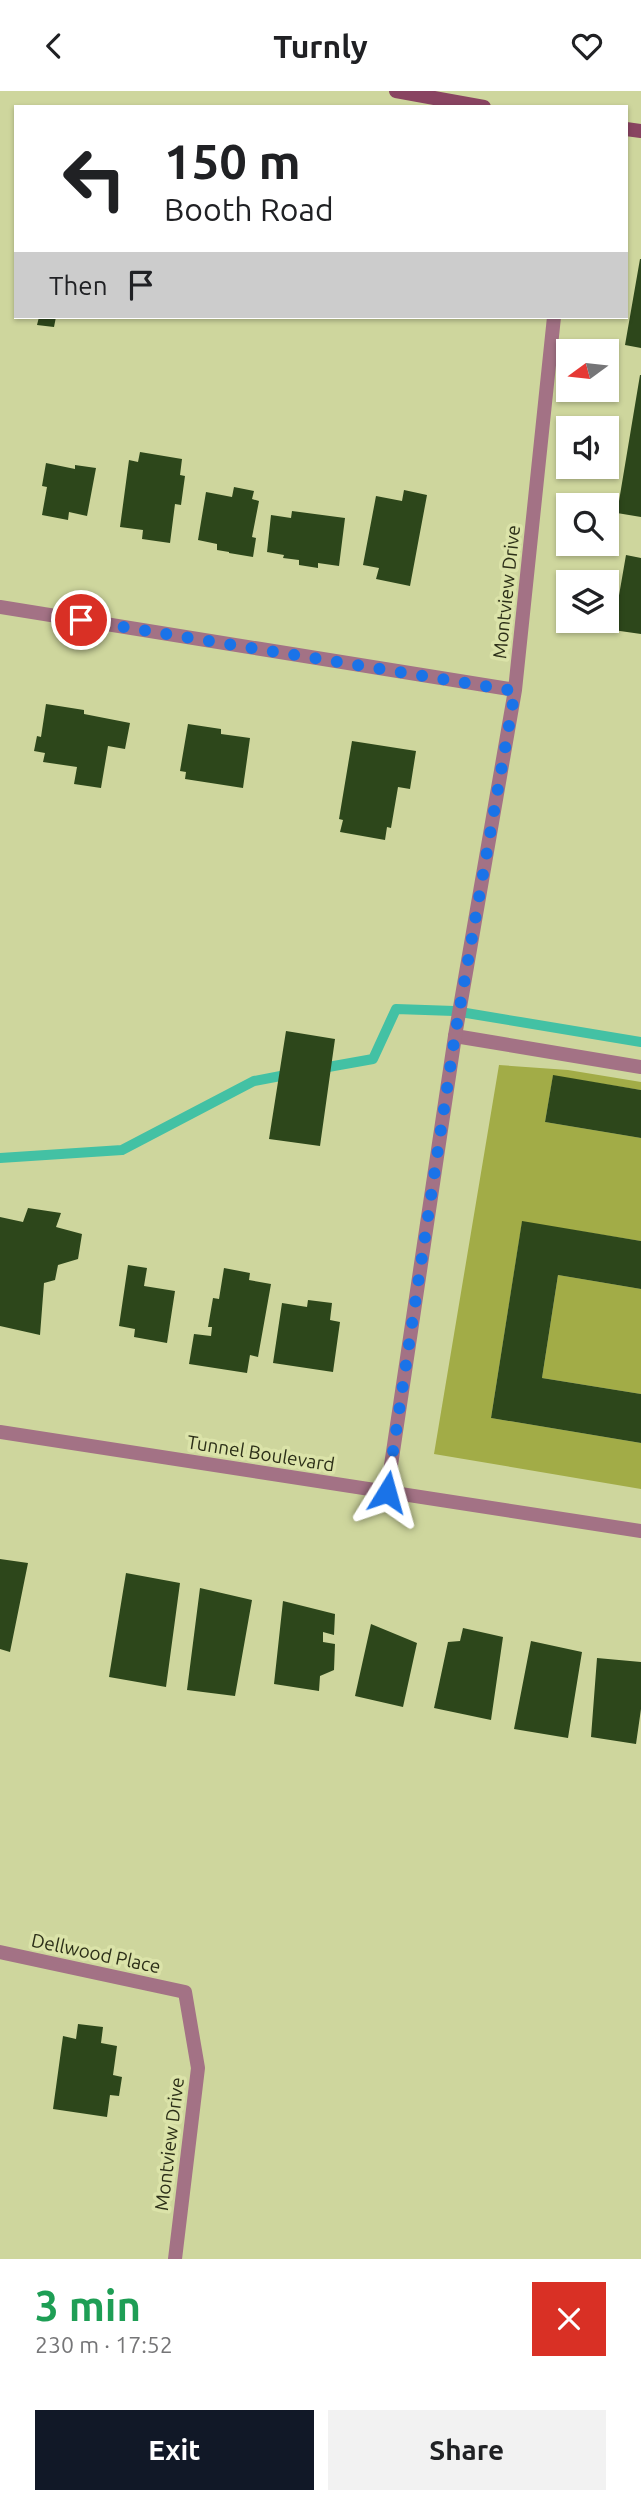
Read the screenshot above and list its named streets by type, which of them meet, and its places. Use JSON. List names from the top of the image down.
{
  "streets": {
    "street": ["Montview Drive", "Tunnel Boulevard", "Dellwood Place"]
  },
  "crossings": [
    ["Montview Drive", "Tunnel Boulevard"],
    ["Montview Drive", "Dellwood Place"]
  ],
  "north": "left",
  "page": {
    "header": "Turnly",
    "turn": ["150 m", "Booth Road"],
    "then": "Then",
    "heading": ["3 min", "230 m · 17:52"],
    "buttons": ["Exit", "Share"]
  }
}
